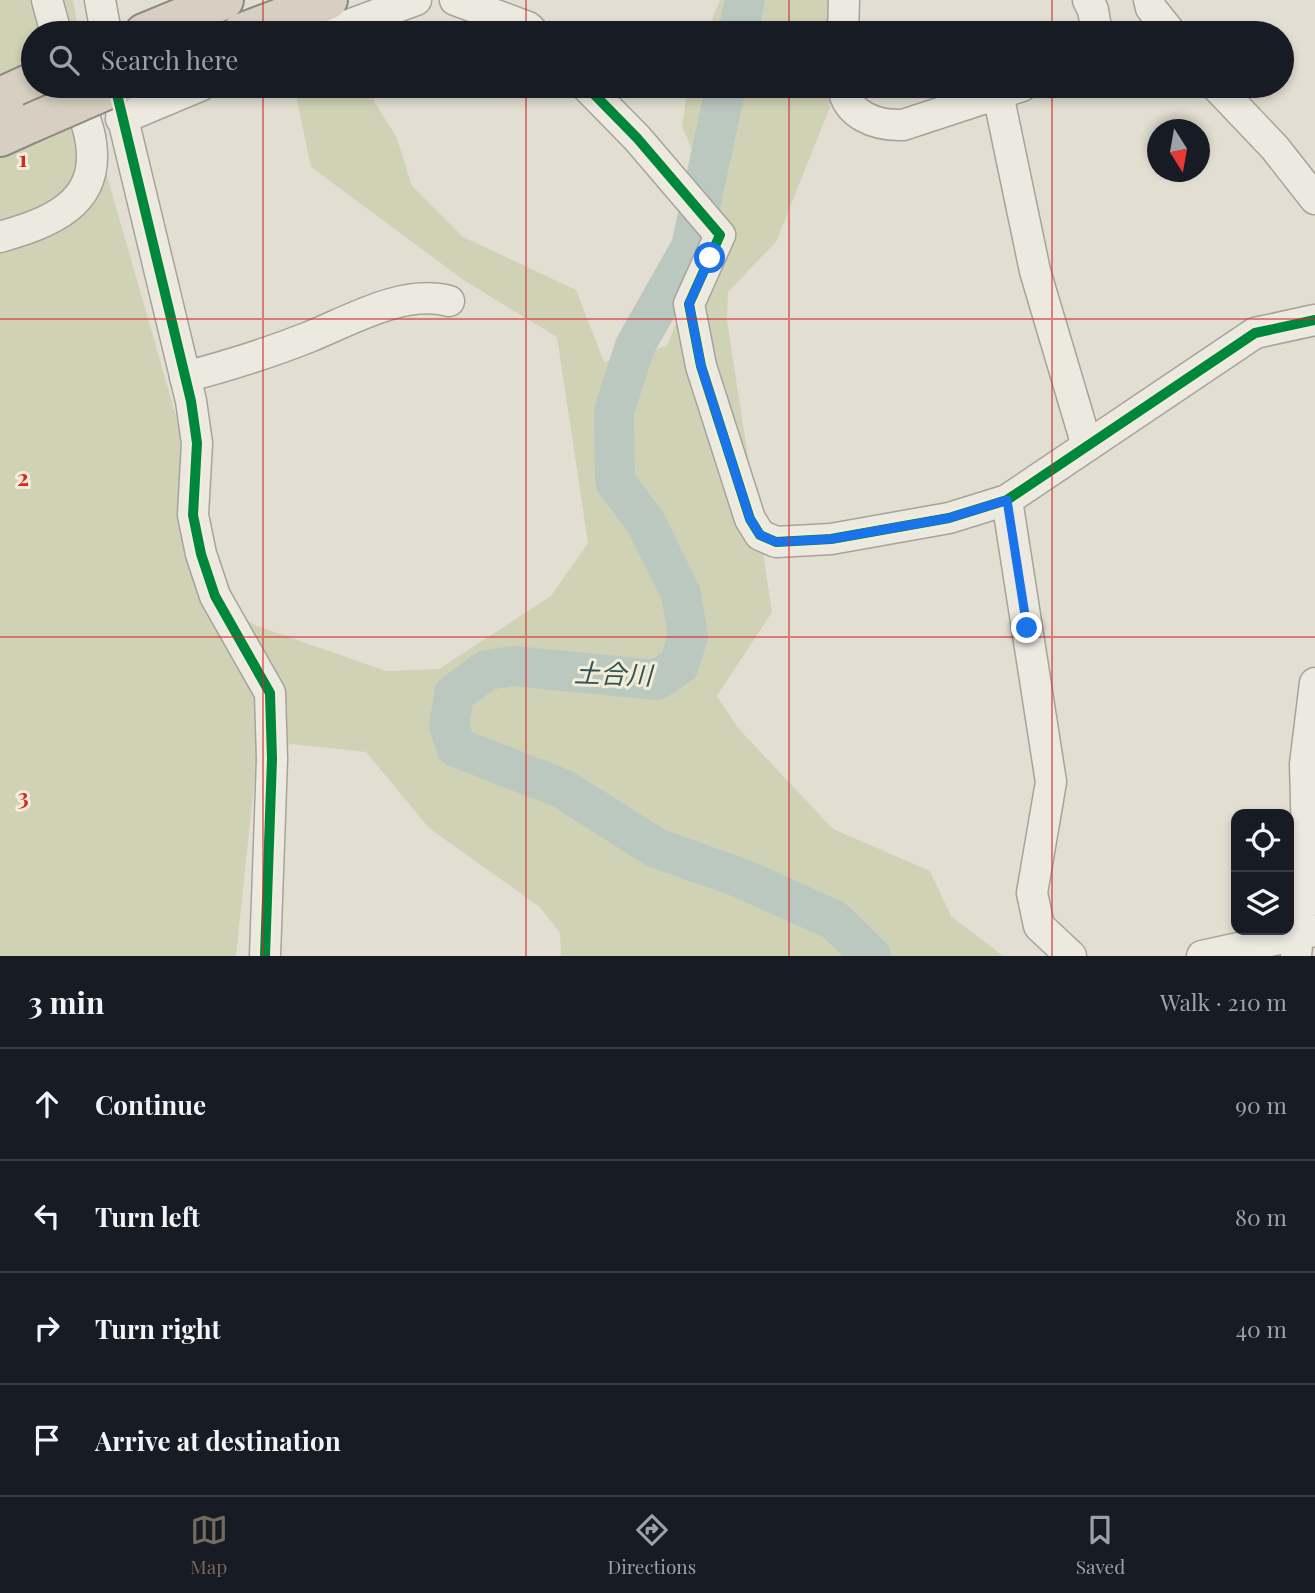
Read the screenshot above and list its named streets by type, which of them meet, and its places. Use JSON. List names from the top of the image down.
{
  "water": ["土合川"],
  "north": "bottom",
  "page": {
    "search": "Search here",
    "heading": ["3 min", "Walk · 210 m"],
    "list": [
      ["Continue", "90 m"],
      ["Turn left", "80 m"],
      ["Turn right", "40 m"],
      "Arrive at destination"
    ],
    "nav": ["Map", "Directions", "Saved"]
  },
  "grid": {
    "rows": ["1", "2", "3"]
  }
}
